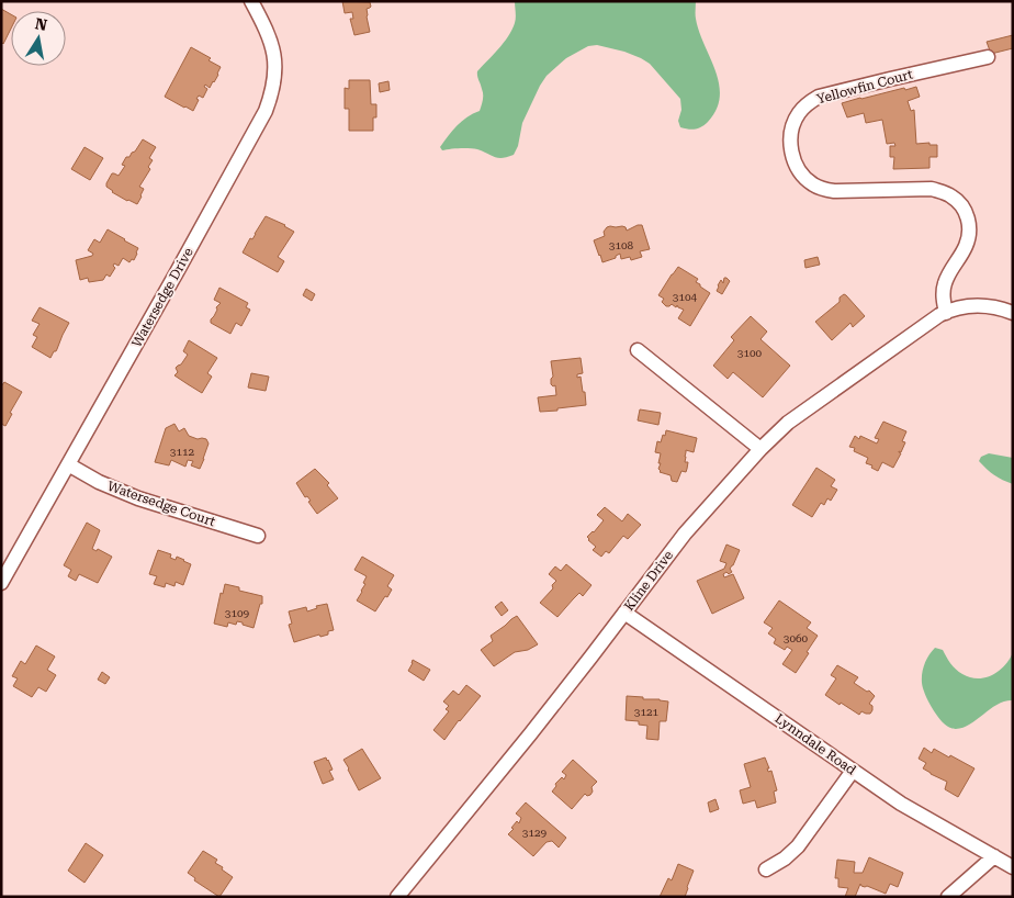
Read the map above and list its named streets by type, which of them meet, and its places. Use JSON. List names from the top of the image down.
{
  "streets": {
    "street": [
      "Yellowfin Court",
      "Watersedge Drive",
      "Watersedge Court",
      "Kline Drive",
      "Lynndale Road"
    ]
  },
  "crossings": [
    ["Yellowfin Court", "Kline Drive"],
    ["Watersedge Drive", "Watersedge Court"],
    ["Kline Drive", "Lynndale Road"]
  ],
  "house_numbers": [
    "3108",
    "3104",
    "3100",
    "3112",
    "3109",
    "3060",
    "3121",
    "3129"
  ],
  "north": "top"
}
